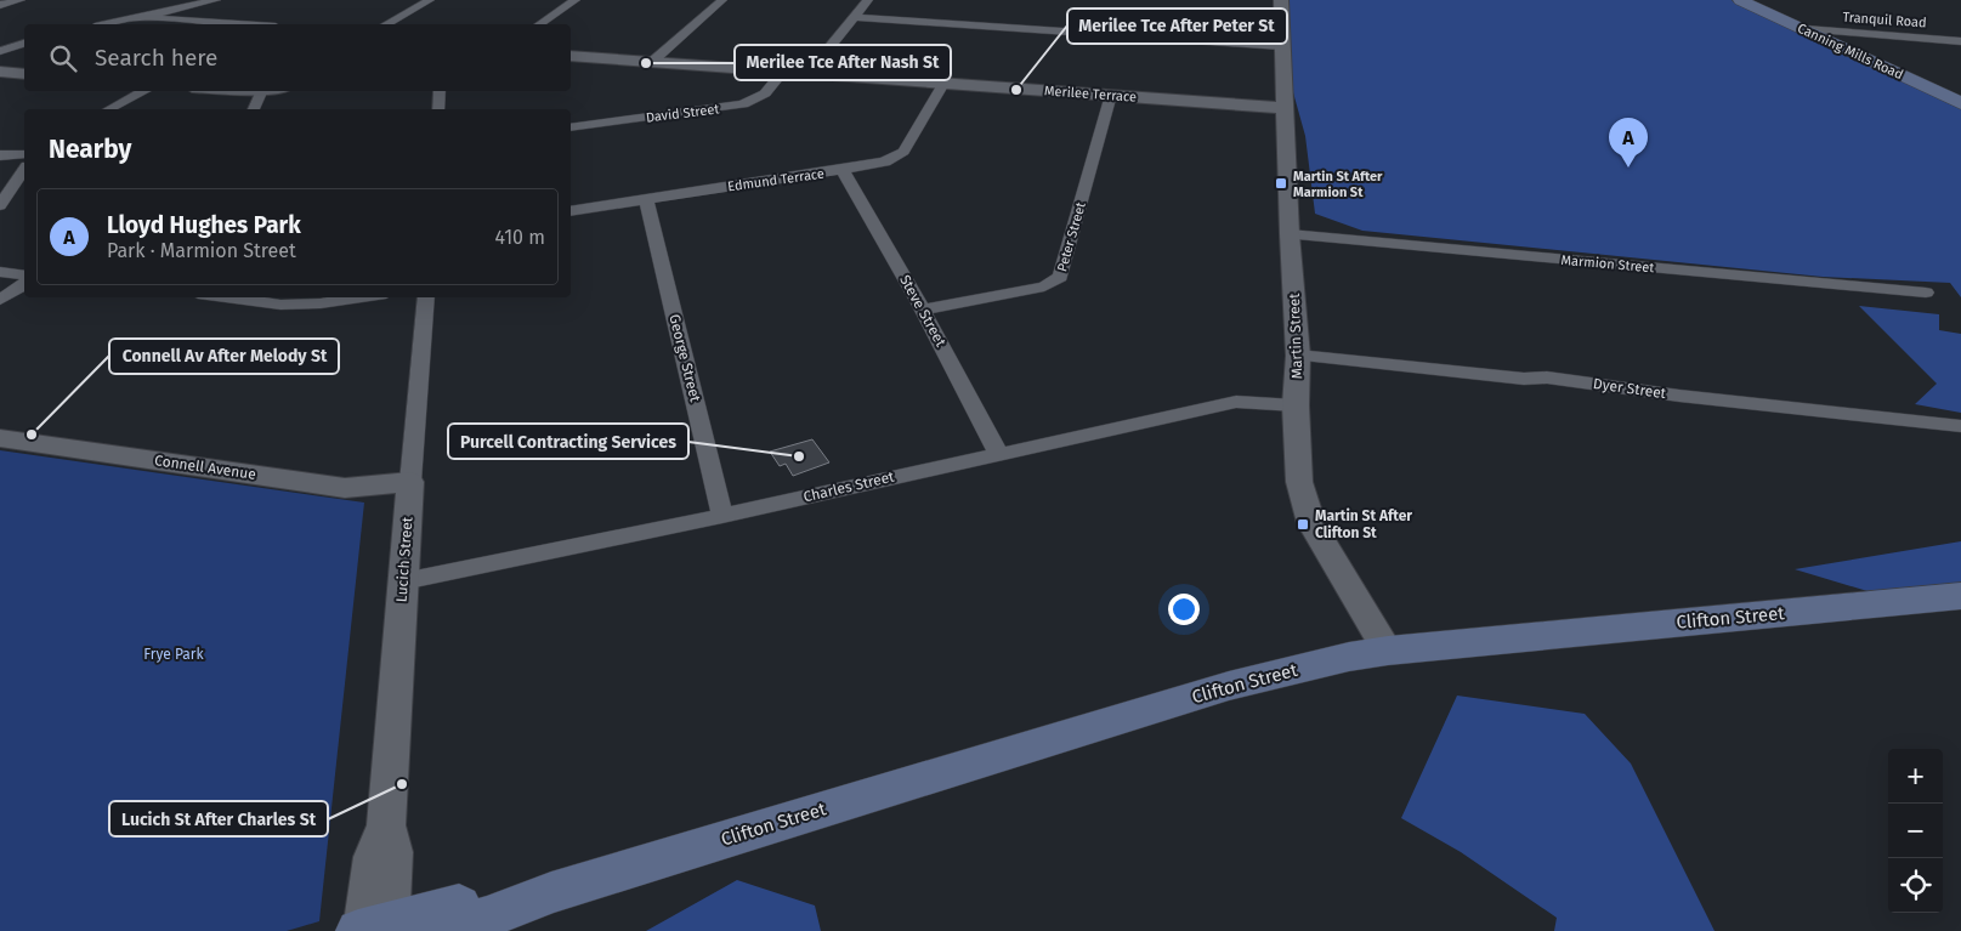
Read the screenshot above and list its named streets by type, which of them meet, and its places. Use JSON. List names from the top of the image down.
{
  "streets": {
    "main road": ["Canning Mills Road", "Clifton Street"],
    "street": [
      "Tranquil Road",
      "Merilee Terrace",
      "David Street",
      "Edmund Terrace",
      "Peter Street",
      "Marmion Street",
      "Steve Street",
      "Martin Street",
      "George Street",
      "Dyer Street",
      "Connell Avenue",
      "Charles Street",
      "Lucich Street"
    ]
  },
  "crossings": [
    ["Tranquil Road", "Canning Mills Road"],
    ["Merilee Terrace", "David Street"],
    ["Merilee Terrace", "Edmund Terrace"],
    ["Merilee Terrace", "Peter Street"],
    ["Merilee Terrace", "Martin Street"],
    ["Edmund Terrace", "Steve Street"],
    ["Edmund Terrace", "George Street"],
    ["Peter Street", "Steve Street"],
    ["Marmion Street", "Martin Street"],
    ["Steve Street", "Charles Street"],
    ["Martin Street", "Dyer Street"],
    ["Martin Street", "Charles Street"],
    ["Martin Street", "Clifton Street"],
    ["George Street", "Charles Street"],
    ["Connell Avenue", "Lucich Street"],
    ["Charles Street", "Lucich Street"],
    ["Lucich Street", "Clifton Street"]
  ],
  "parks": ["Frye Park"],
  "places": {
    "other": [
      "Merilee Tce After Nash St",
      "Merilee Tce After Peter St",
      "Connell Av After Melody St",
      "Purcell Contracting Services",
      "Lucich St After Charles St"
    ],
    "transit": ["Martin St After Marmion St", "Martin St After Clifton St"]
  },
  "page": {
    "search": "Search here",
    "heading": "Nearby",
    "pins": "A",
    "list": [
      {
        "mark": "A",
        "name": "Lloyd Hughes Park",
        "note": "Park · Marmion Street",
        "value": "410 m"
      }
    ],
    "map_buttons": ["+", "−"]
  }
}
